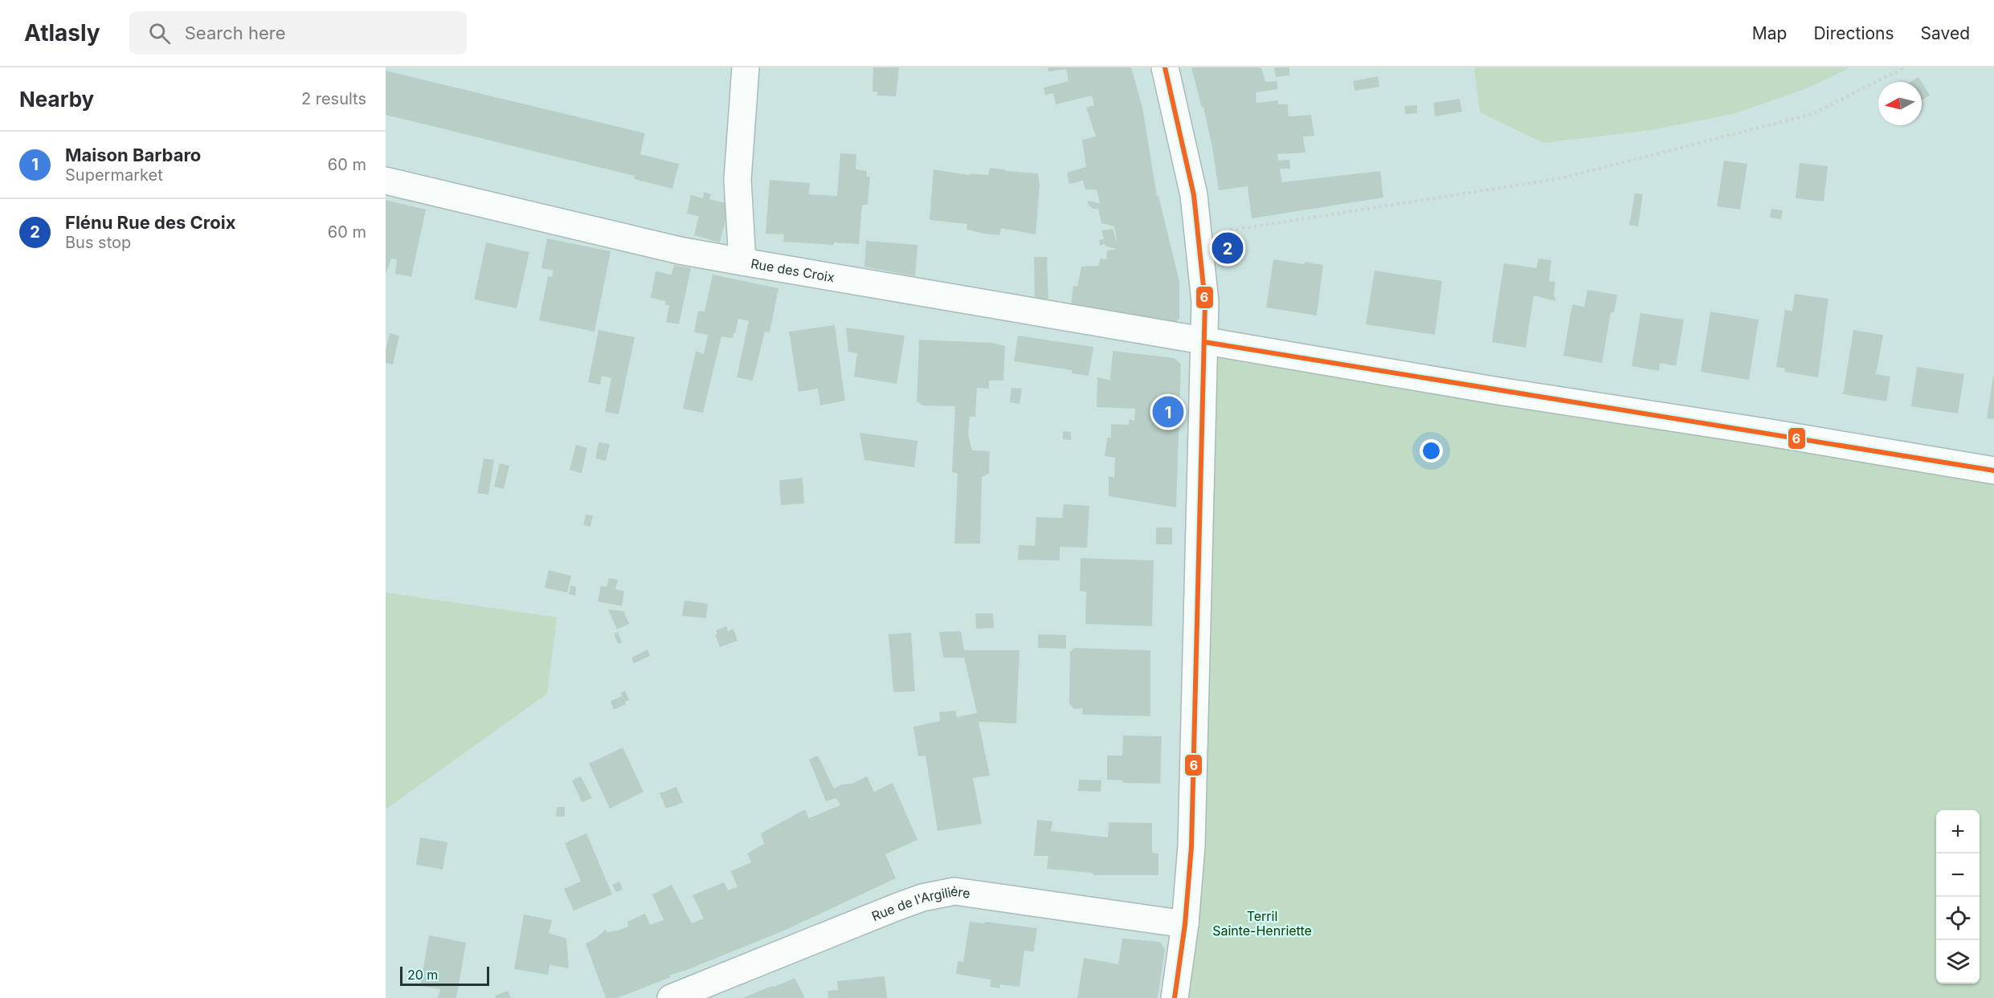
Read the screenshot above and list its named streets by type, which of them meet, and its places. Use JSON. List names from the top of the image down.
{
  "streets": {
    "street": ["Rue des Croix", "Rue de l'Argilière"]
  },
  "parks": ["Terril Sainte-Henriette"],
  "lines": ["transit line 6"],
  "scale_bar": "20 m",
  "north": "left",
  "page": {
    "header": "Atlasly",
    "search": "Search here",
    "nav": ["Map", "Directions", "Saved"],
    "heading": ["Nearby", "2 results"],
    "list": [
      {
        "mark": "1",
        "name": "Maison Barbaro",
        "note": "Supermarket",
        "value": "60 m"
      },
      {
        "mark": "2",
        "name": "Flénu Rue des Croix",
        "note": "Bus stop",
        "value": "60 m"
      }
    ],
    "pins": ["2", "1"],
    "map_buttons": ["+", "−"],
    "scale": "20 m"
  }
}
